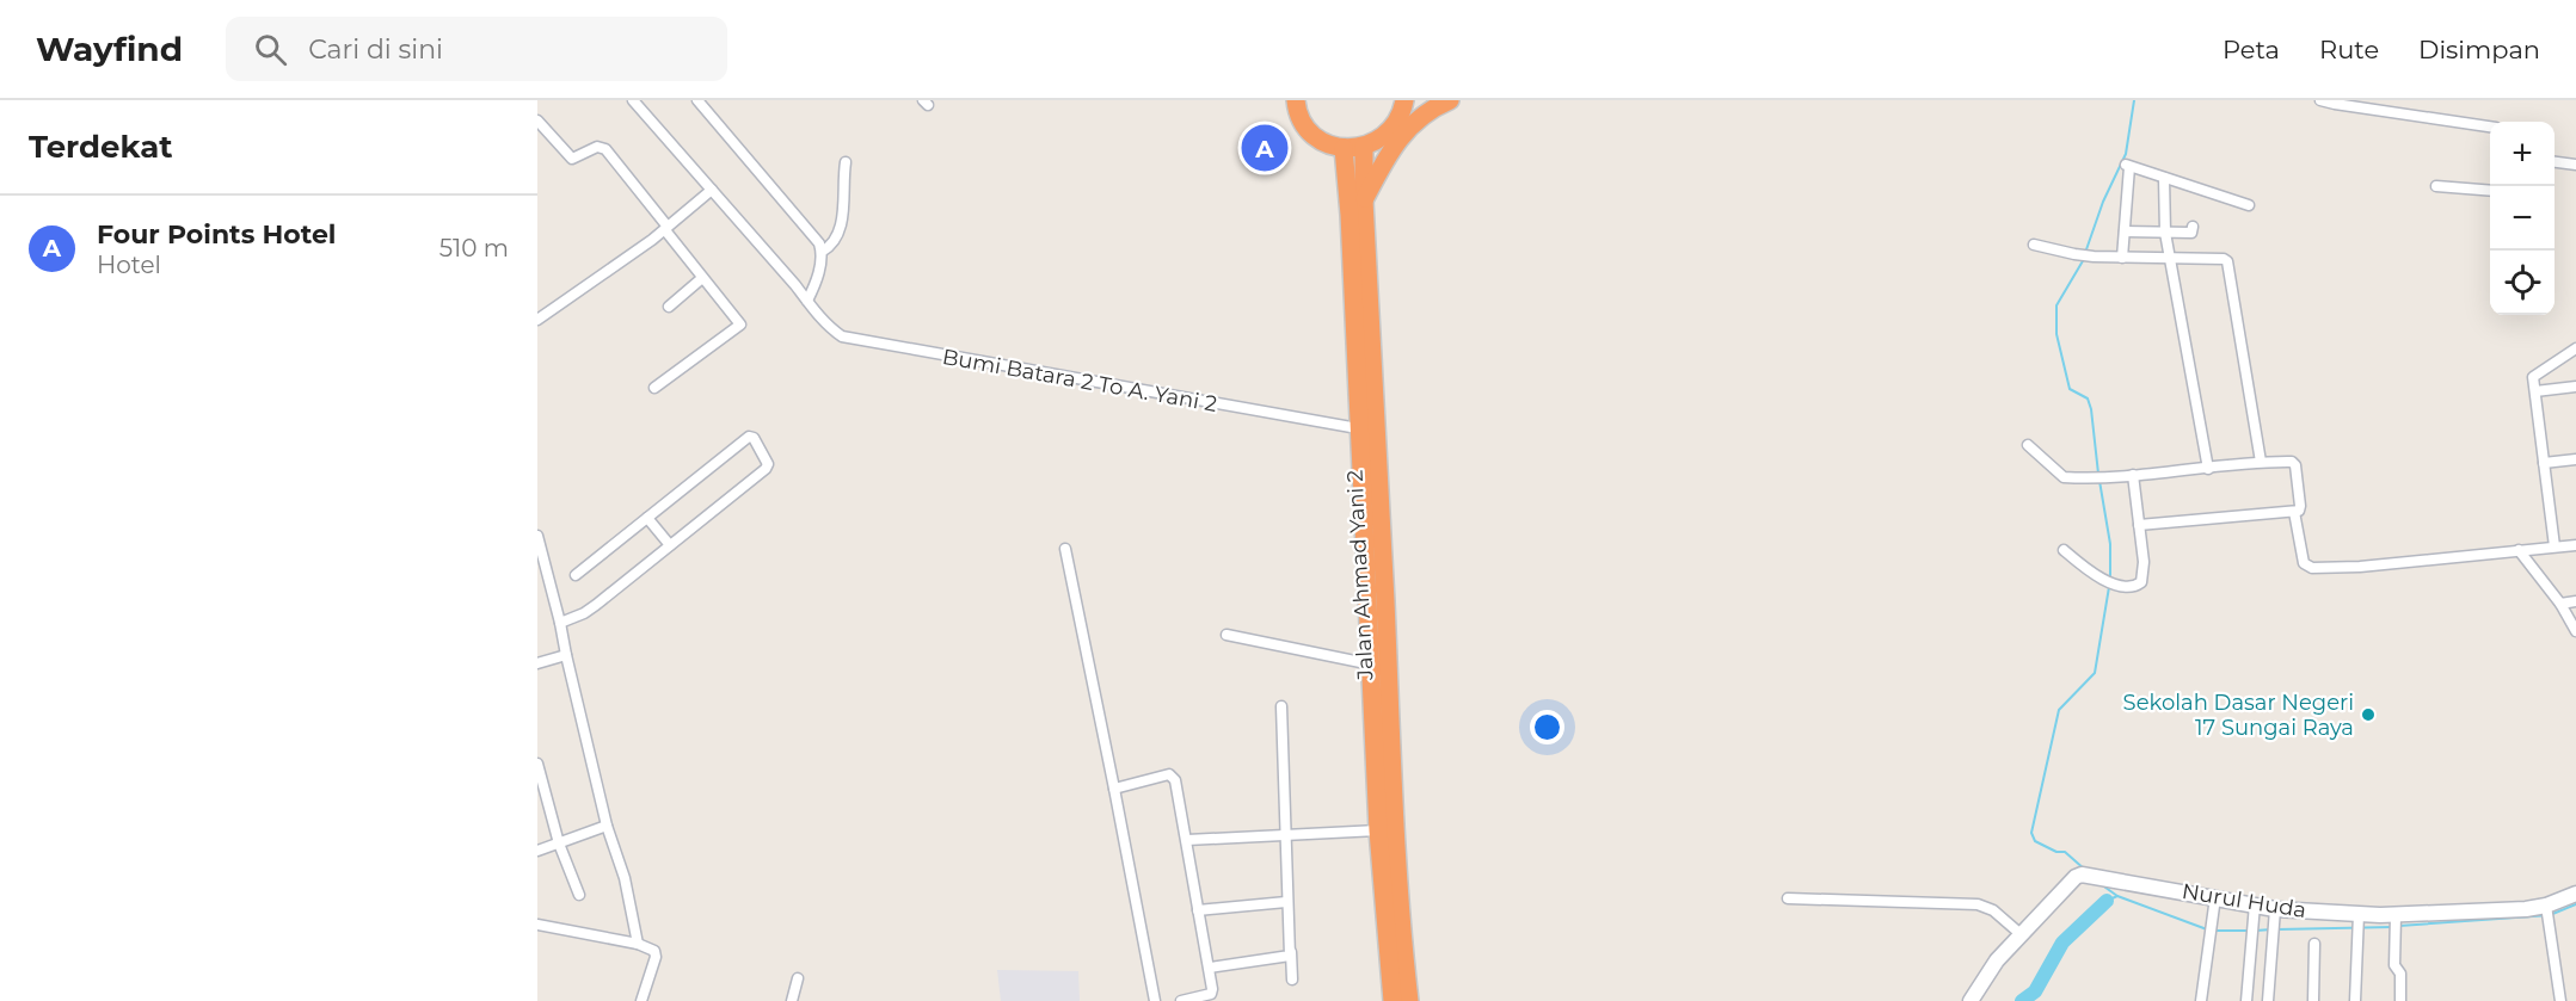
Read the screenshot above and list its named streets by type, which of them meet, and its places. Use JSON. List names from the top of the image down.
{
  "streets": {
    "highway": ["Jalan Ahmad Yani 2"],
    "street": ["Bumi Batara 2 To A. Yani 2", "Nurul Huda"]
  },
  "crossings": [
    ["Bumi Batara 2 To A. Yani 2", "Jalan Ahmad Yani 2"]
  ],
  "places": ["Sekolah Dasar Negeri 17 Sungai Raya"],
  "page": {
    "header": "Wayfind",
    "search": "Cari di sini",
    "nav": ["Peta", "Rute", "Disimpan"],
    "heading": "Terdekat",
    "map_buttons": ["+", "−"],
    "pins": "A",
    "list": [
      {
        "mark": "A",
        "name": "Four Points Hotel",
        "note": "Hotel",
        "value": "510 m"
      }
    ]
  }
}
